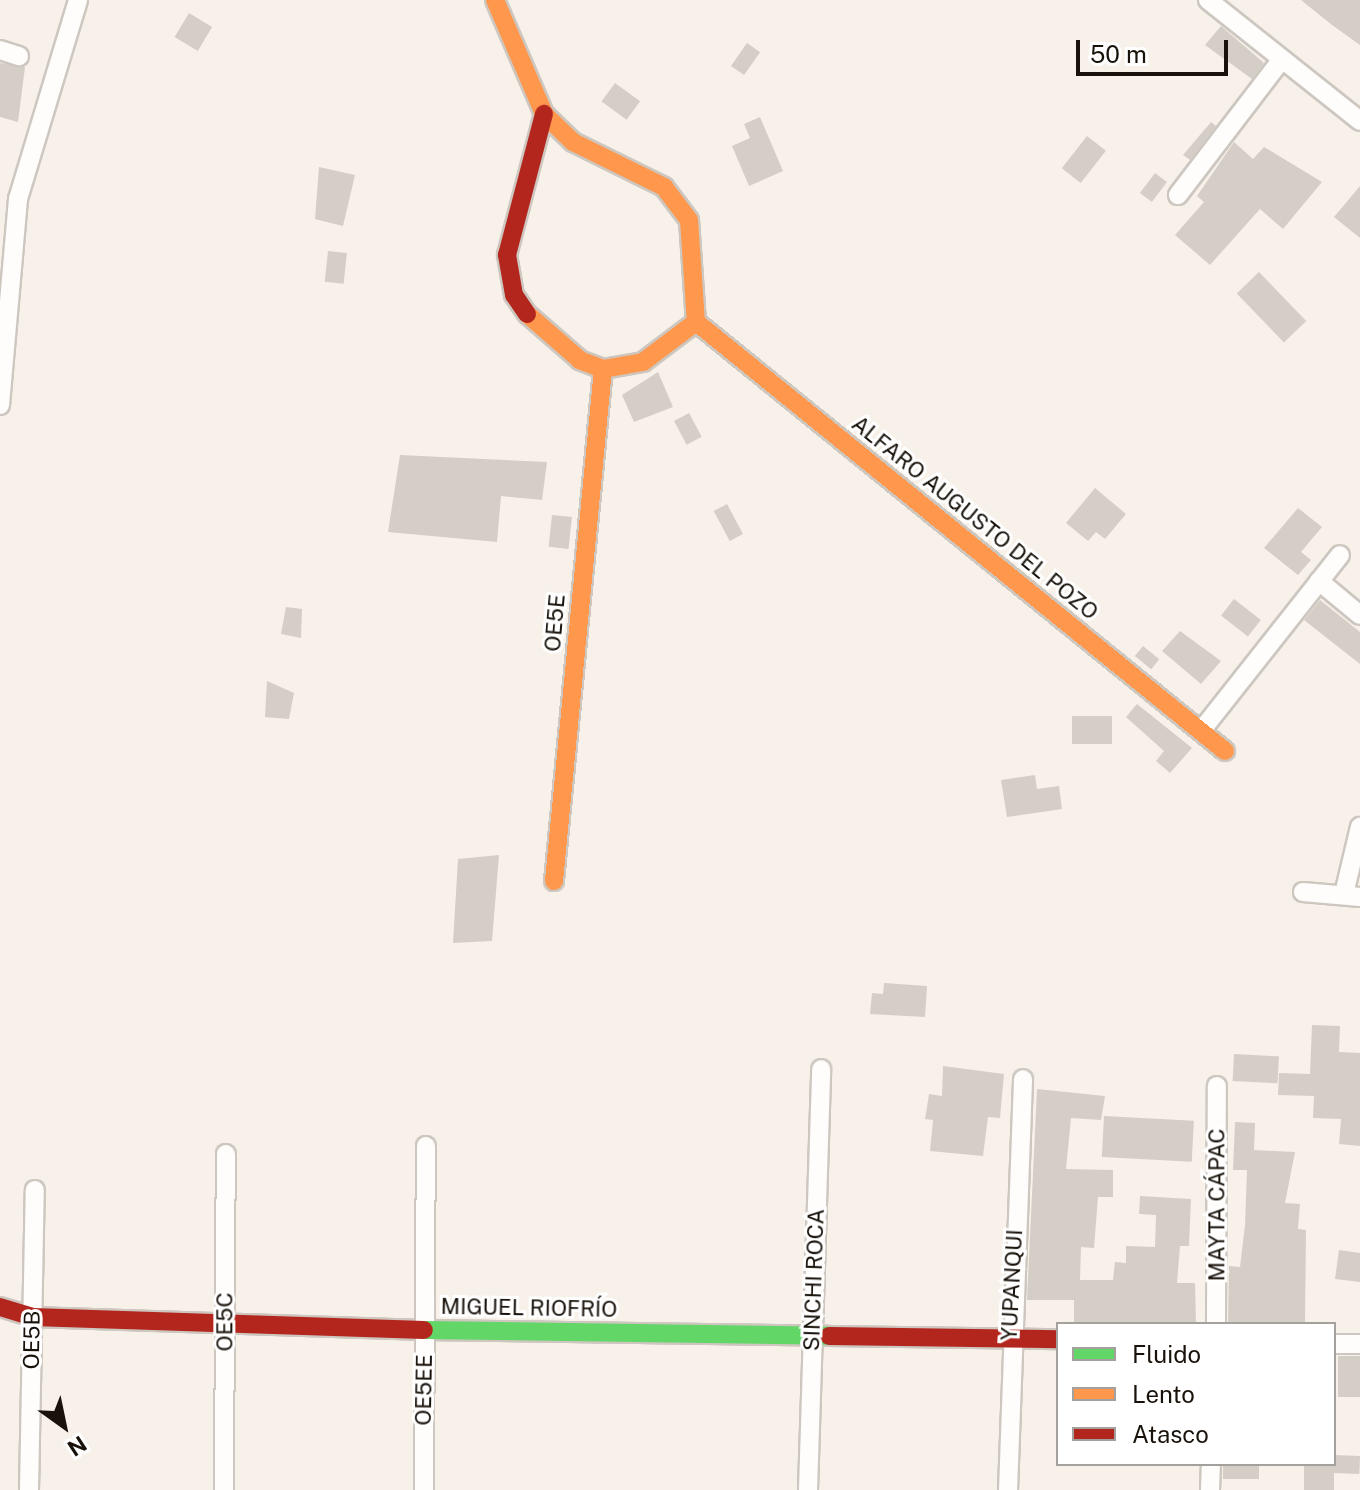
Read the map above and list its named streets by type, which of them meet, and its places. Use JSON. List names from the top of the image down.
{
  "streets": {
    "street": [
      "ALFARO AUGUSTO DEL POZO",
      "OE5E",
      "MAYTA CÁPAC",
      "SINCHI ROCA",
      "YUPANQUI",
      "MIGUEL RIOFRÍO",
      "OE5C",
      "OE5B",
      "OE5EE"
    ]
  },
  "crossings": [
    ["SINCHI ROCA", "MIGUEL RIOFRÍO"],
    ["YUPANQUI", "MIGUEL RIOFRÍO"],
    ["MIGUEL RIOFRÍO", "OE5C"],
    ["MIGUEL RIOFRÍO", "OE5B"],
    ["MIGUEL RIOFRÍO", "OE5EE"]
  ],
  "legend": ["Fluido", "Lento", "Atasco"],
  "scale_bar": "50 m",
  "north": "bottom right"
}
